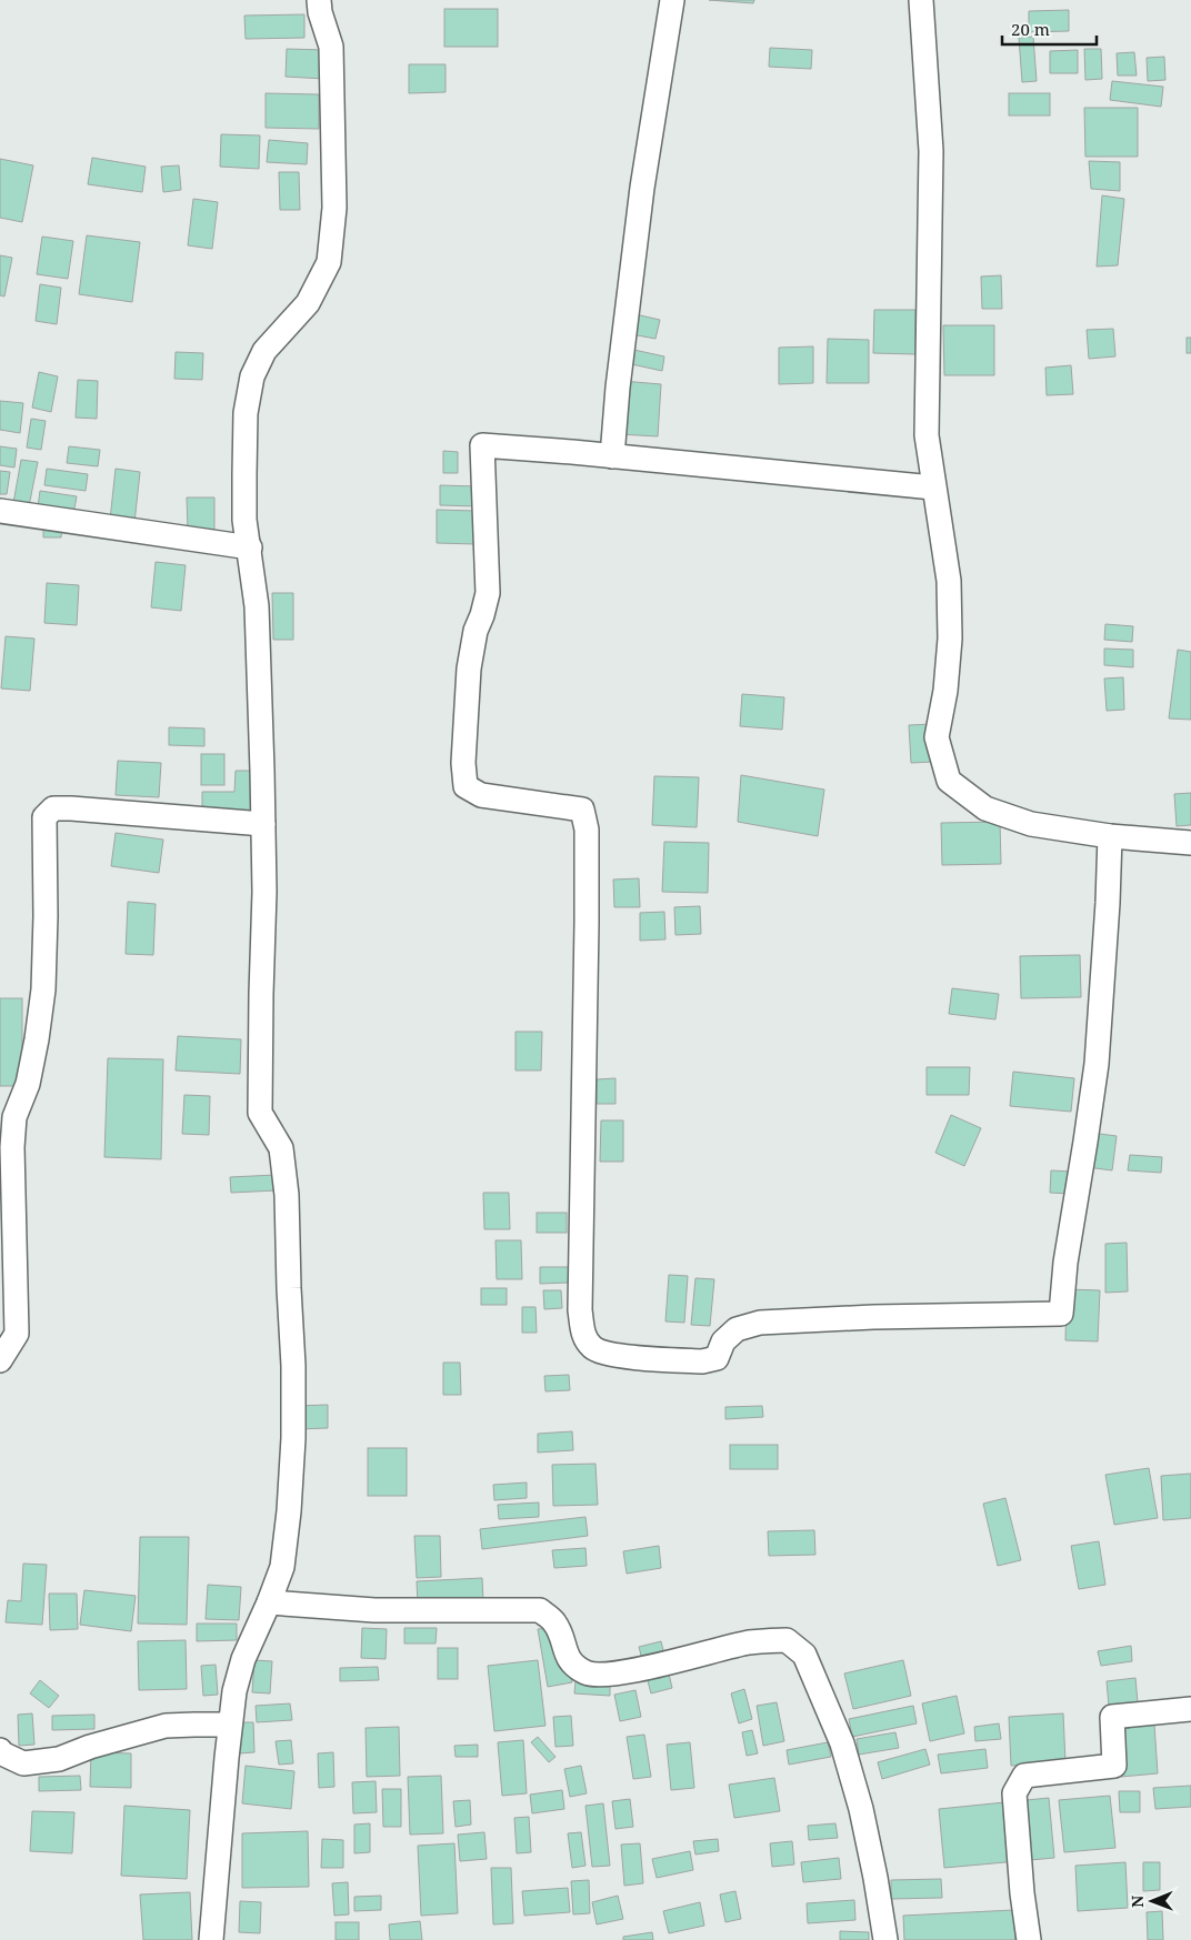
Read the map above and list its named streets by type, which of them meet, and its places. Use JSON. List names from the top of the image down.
{
  "scale_bar": "20 m",
  "north": "left"
}
